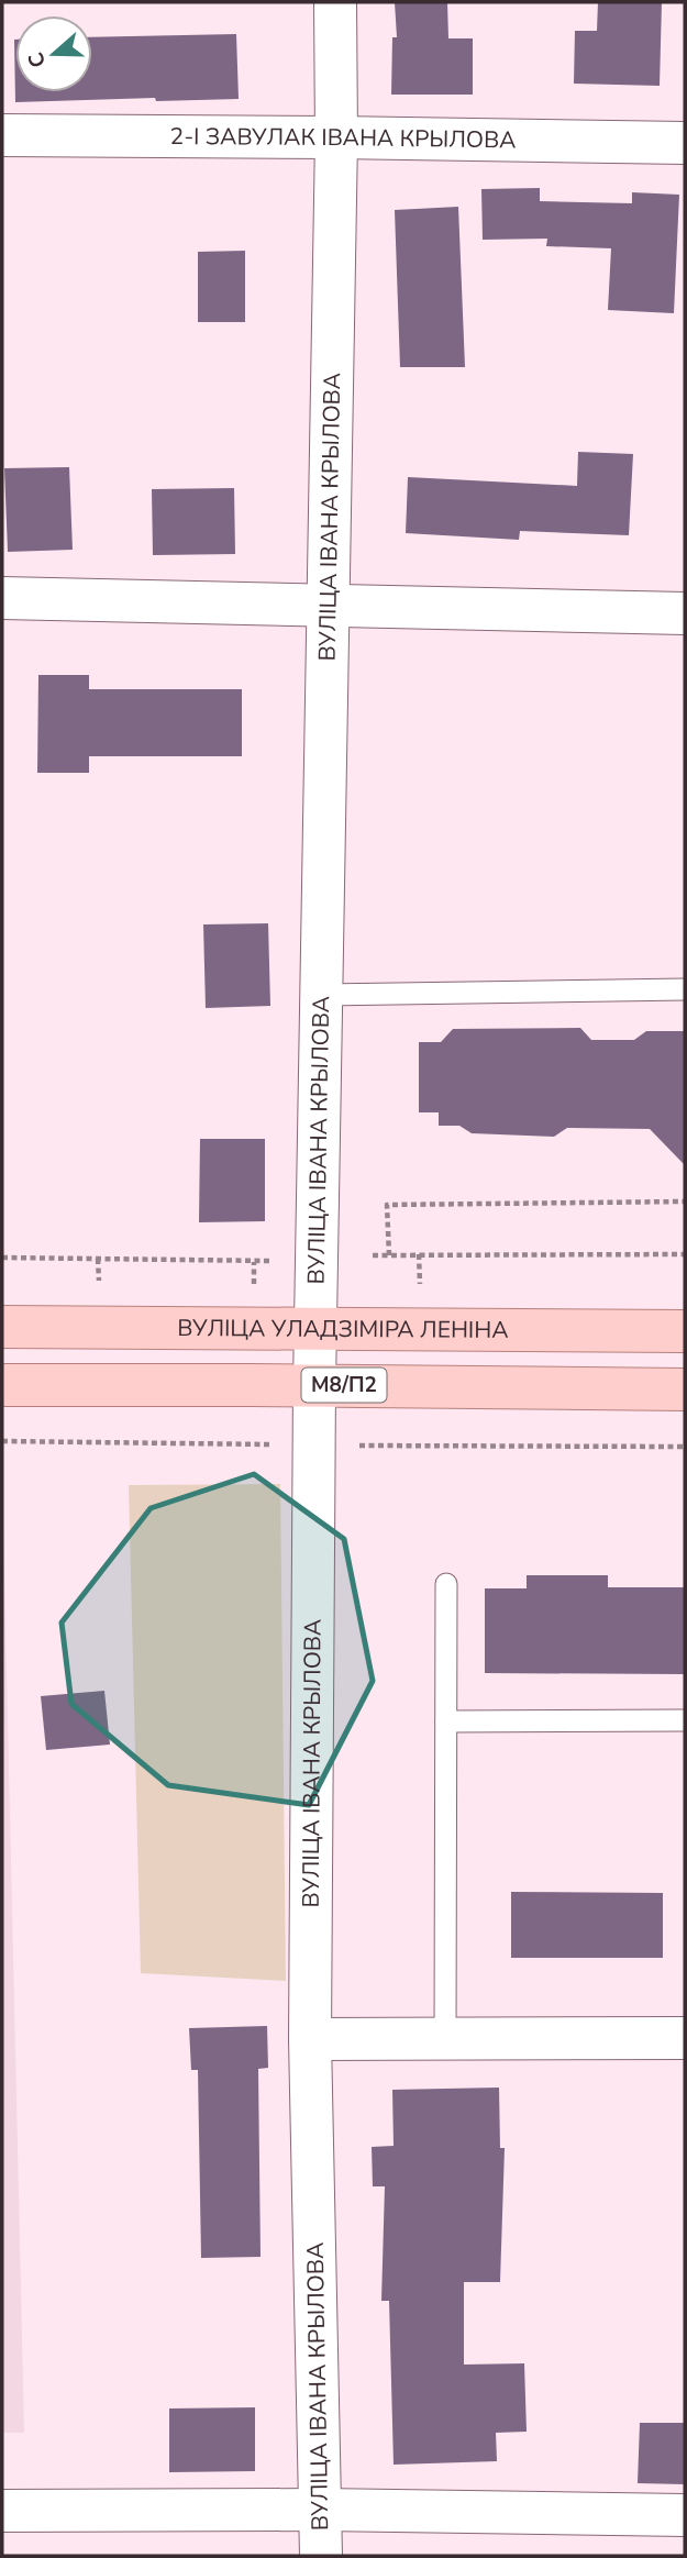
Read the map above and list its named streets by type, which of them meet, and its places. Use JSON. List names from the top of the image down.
{
  "streets": {
    "main road": ["ВУЛІЦА УЛАДЗІМІРА ЛЕНІНА", "М8/П2"],
    "street": ["2-І ЗАВУЛАК ІВАНА КРЫЛОВА", "ВУЛІЦА ІВАНА КРЫЛОВА"]
  },
  "crossings": [
    ["2-І ЗАВУЛАК ІВАНА КРЫЛОВА", "ВУЛІЦА ІВАНА КРЫЛОВА"],
    ["ВУЛІЦА ІВАНА КРЫЛОВА", "ВУЛІЦА УЛАДЗІМІРА ЛЕНІНА"],
    ["ВУЛІЦА ІВАНА КРЫЛОВА", "М8/П2"]
  ],
  "north": "left"
}
